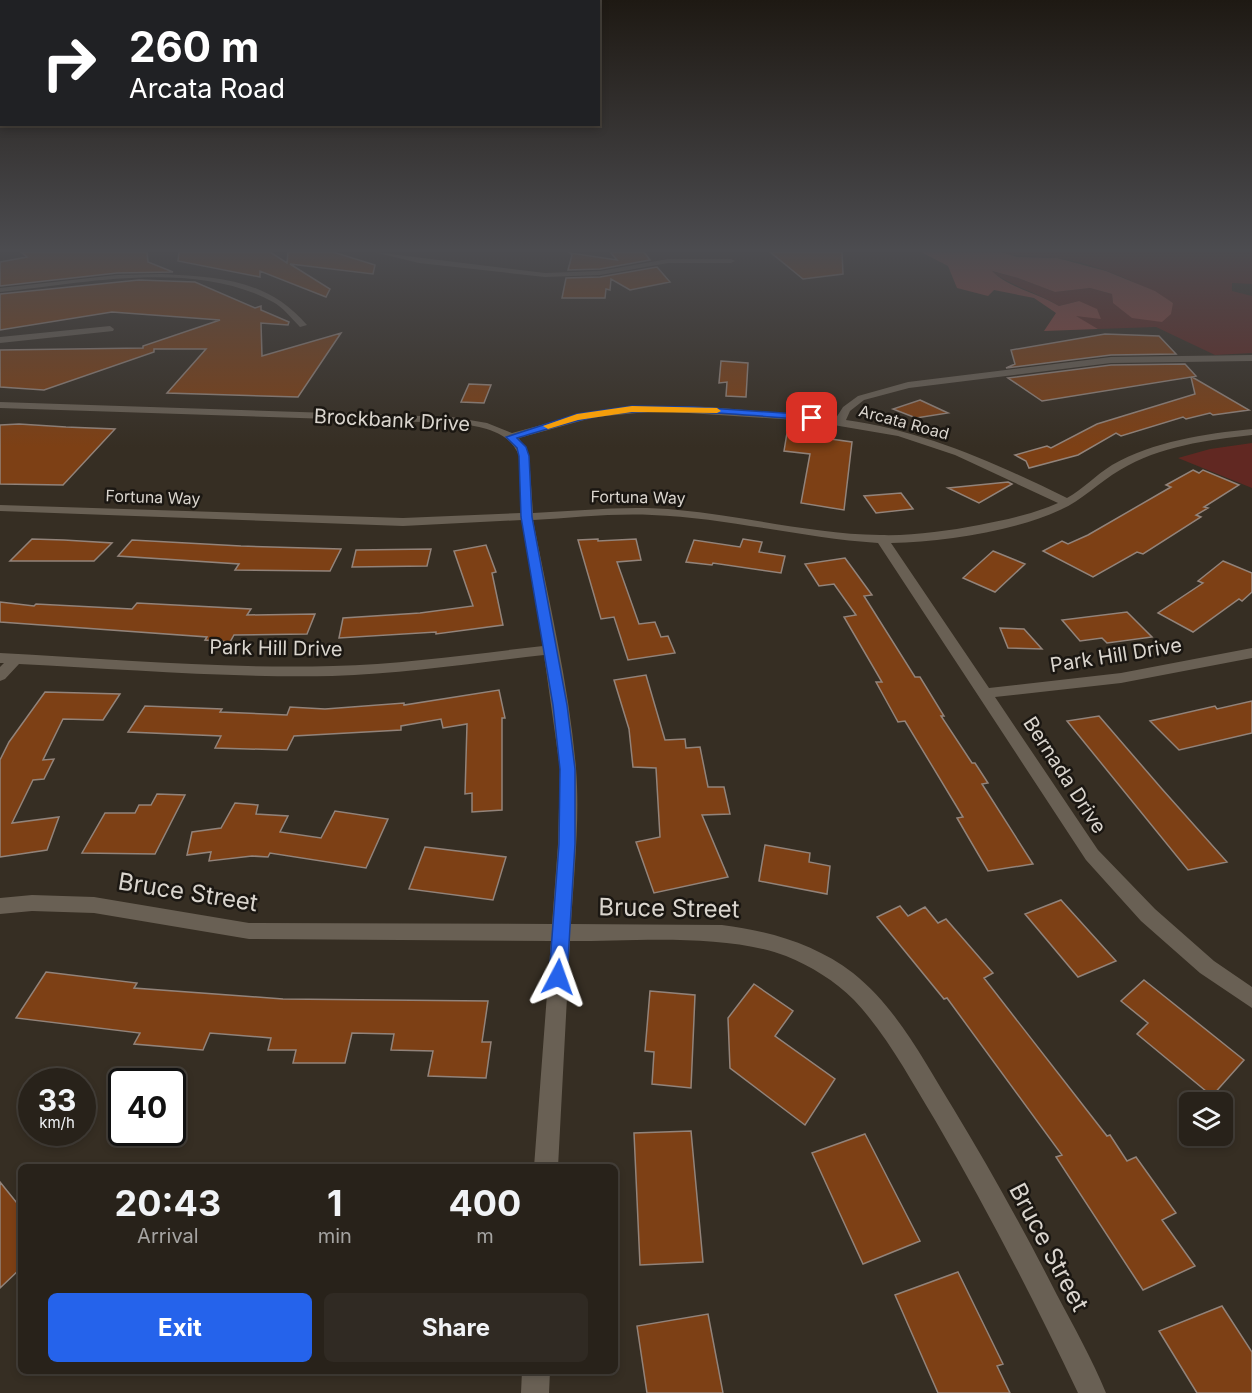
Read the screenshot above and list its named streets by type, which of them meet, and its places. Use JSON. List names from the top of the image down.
{
  "streets": {
    "street": [
      "Brockbank Drive",
      "Arcata Road",
      "Fortuna Way",
      "Park Hill Drive",
      "Bernada Drive",
      "Bruce Street"
    ]
  },
  "crossings": [
    ["Brockbank Drive", "Arcata Road"],
    ["Arcata Road", "Fortuna Way"],
    ["Fortuna Way", "Bernada Drive"],
    ["Park Hill Drive", "Bernada Drive"]
  ],
  "page": {
    "turn": ["260 m", "Arcata Road"],
    "speed": "33 km/h",
    "limit": "40",
    "eta": [
      "20:43",
      "Arrival",
      "1",
      "min",
      "400",
      "m"
    ],
    "buttons": ["Exit", "Share"]
  }
}
